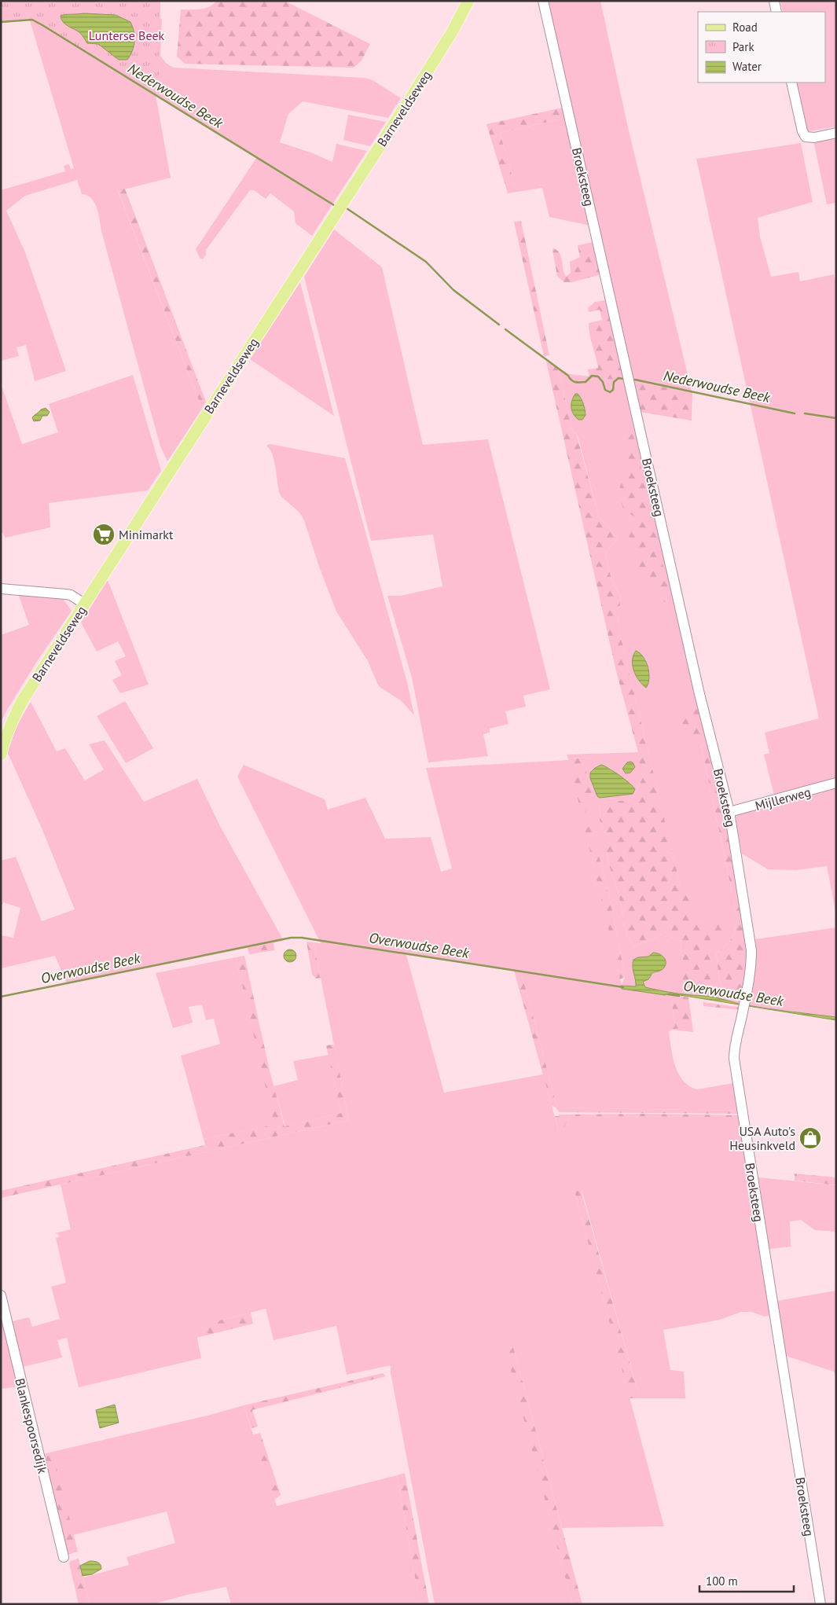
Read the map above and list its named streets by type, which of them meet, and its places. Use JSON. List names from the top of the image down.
{
  "streets": {
    "main road": ["Barneveldseweg"],
    "street": ["Broeksteeg", "Mijllerweg", "Blankespoorsedijk"]
  },
  "crossings": [
    ["Broeksteeg", "Mijllerweg"]
  ],
  "water": ["Nederwoudse Beek", "Overwoudse Beek"],
  "parks": ["Lunterse Beek"],
  "places": {
    "supermarket": ["Minimarkt"],
    "shop": ["USA Auto's Heusinkveld"]
  },
  "legend": ["Road", "Park", "Water"],
  "scale_bar": "100 m"
}
